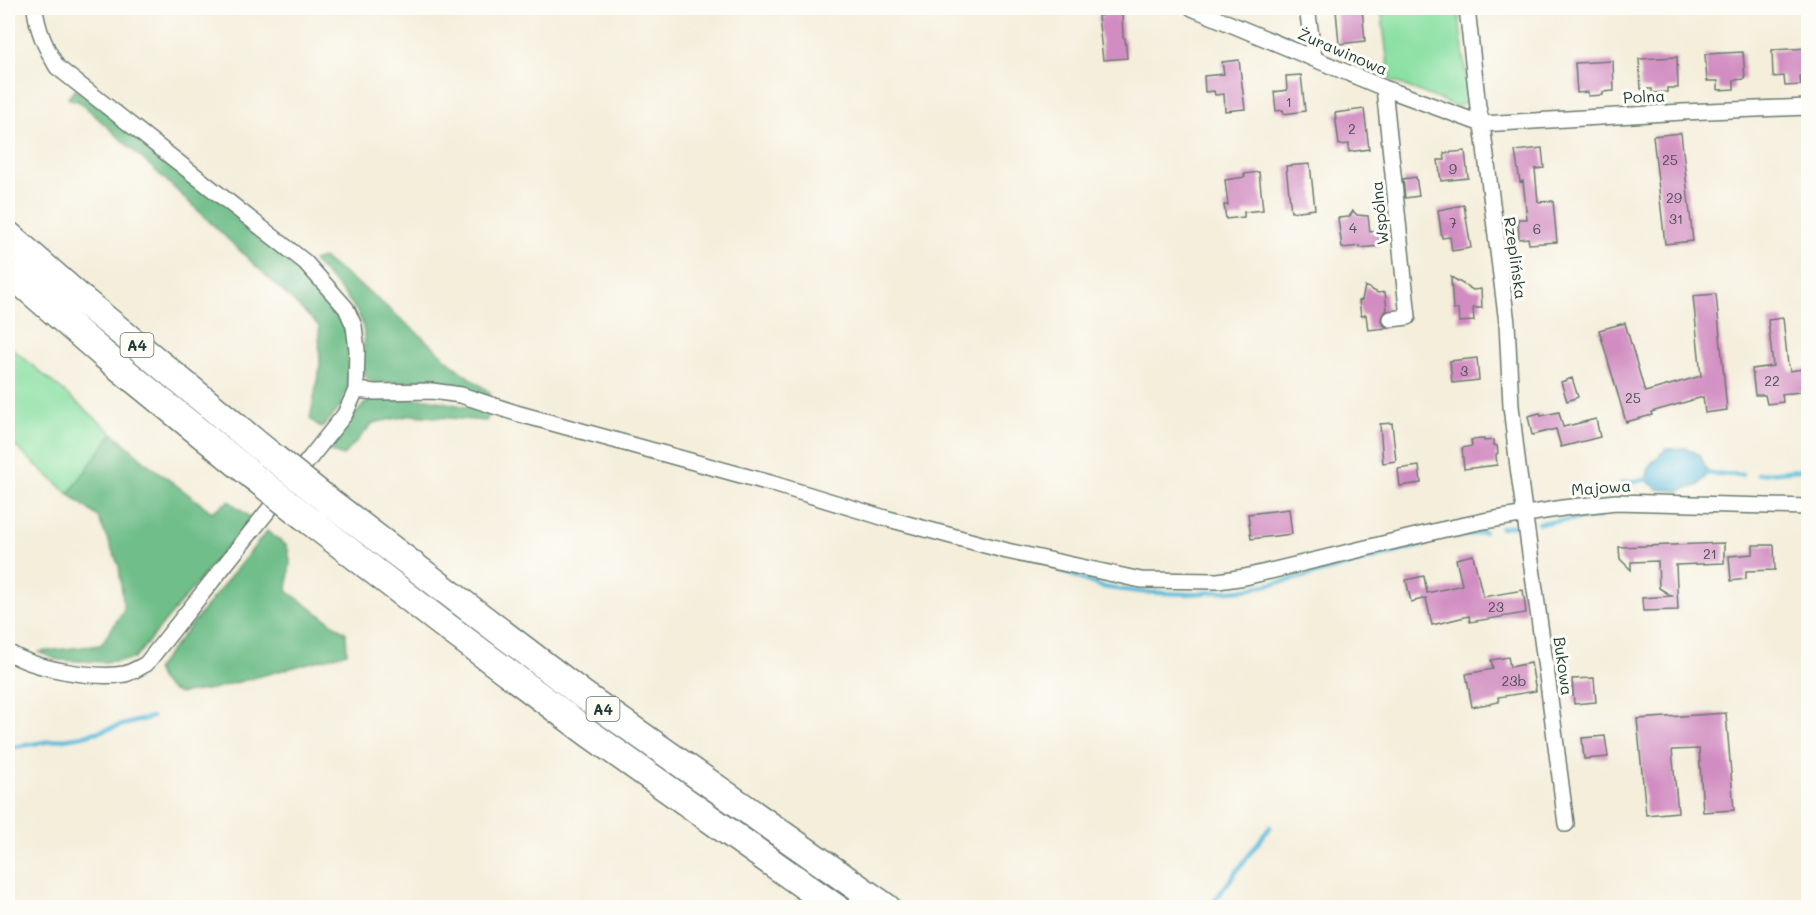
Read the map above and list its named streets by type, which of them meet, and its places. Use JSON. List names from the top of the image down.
{
  "streets": {
    "highway": ["A4"],
    "street": [
      "Żurawinowa",
      "Polna",
      "Wspólna",
      "Rzeplińska",
      "Majowa",
      "Bukowa"
    ]
  },
  "crossings": [
    ["Żurawinowa", "Polna"],
    ["Żurawinowa", "Wspólna"],
    ["Żurawinowa", "Rzeplińska"],
    ["Polna", "Rzeplińska"],
    ["Rzeplińska", "Majowa"],
    ["Rzeplińska", "Bukowa"],
    ["Majowa", "Bukowa"]
  ],
  "house_numbers": [
    "1",
    "2",
    "25",
    "9",
    "29",
    "31",
    "7",
    "4",
    "6",
    "3",
    "22",
    "25",
    "21",
    "23",
    "23b"
  ]
}
